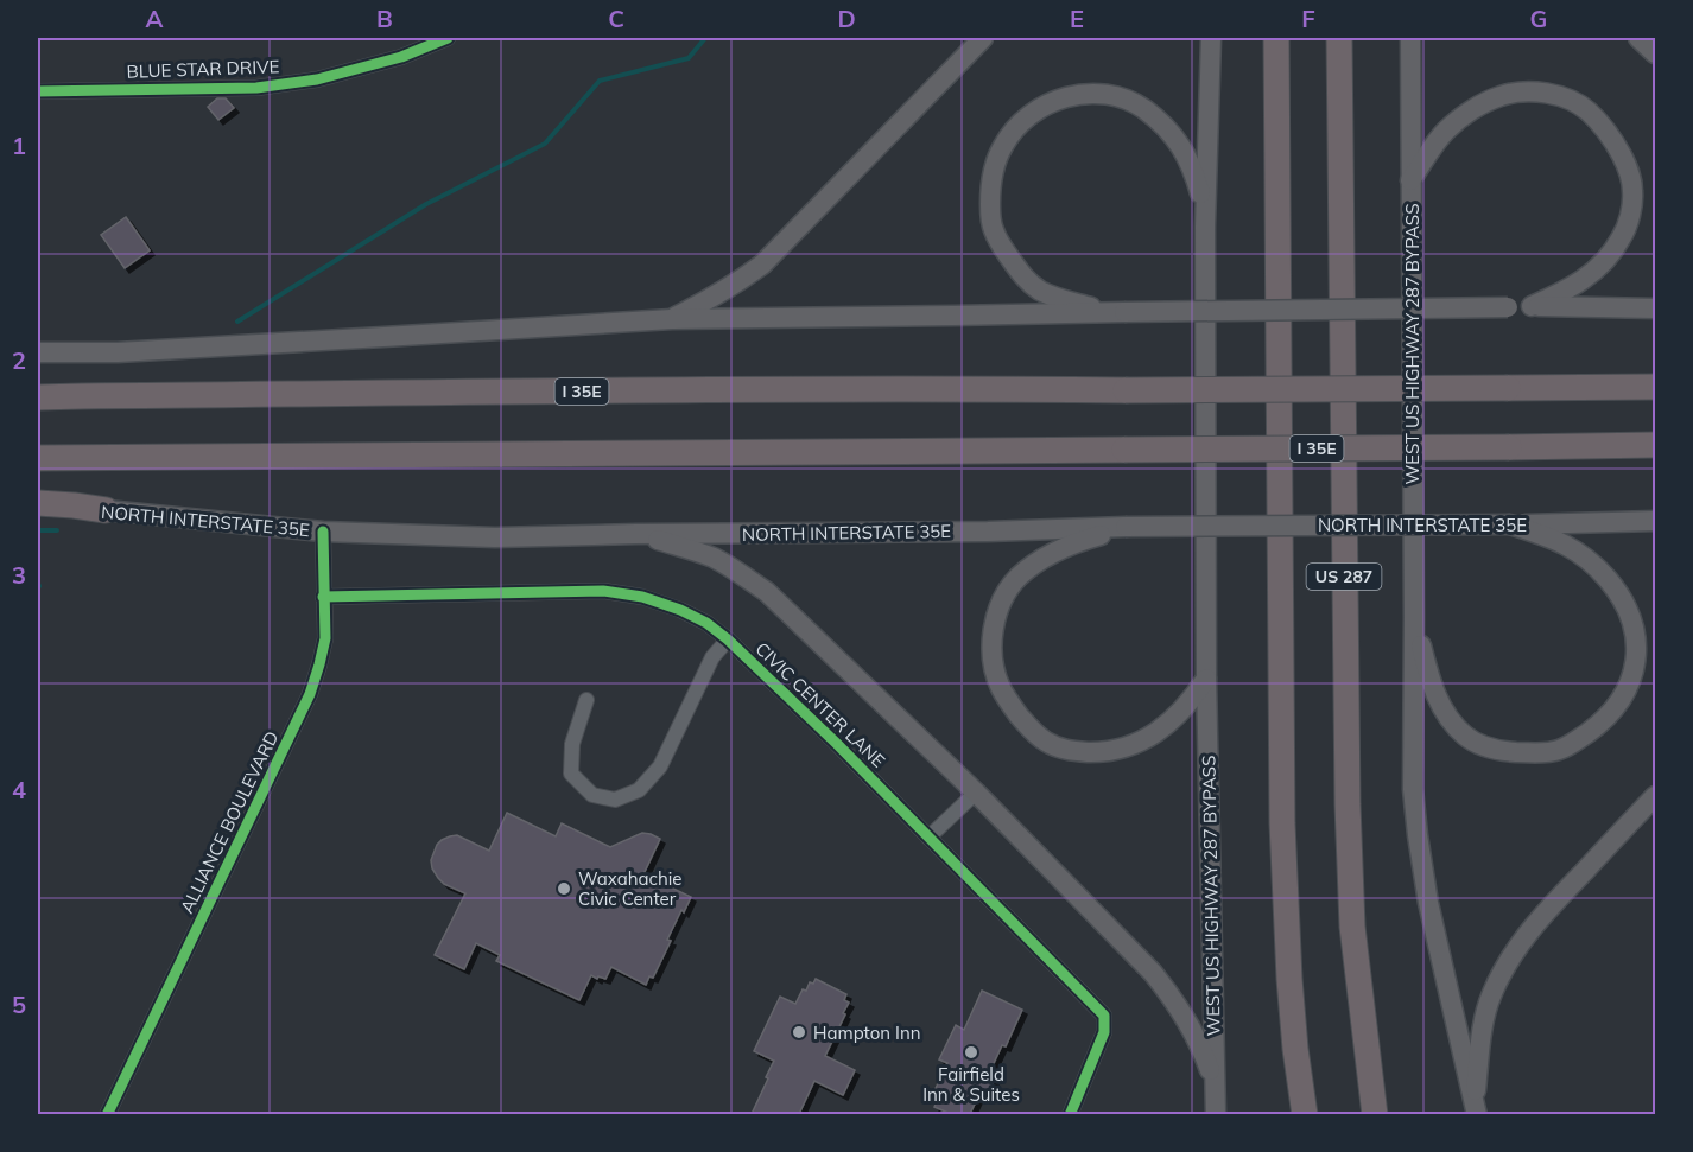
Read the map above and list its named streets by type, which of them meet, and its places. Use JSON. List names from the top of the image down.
{
  "streets": {
    "highway": ["I 35E", "US 287"],
    "main road": ["WEST US HIGHWAY 287 BYPASS", "NORTH INTERSTATE 35E"],
    "street": ["BLUE STAR DRIVE", "CIVIC CENTER LANE", "ALLIANCE BOULEVARD"]
  },
  "crossings": [
    ["NORTH INTERSTATE 35E", "ALLIANCE BOULEVARD"],
    ["CIVIC CENTER LANE", "ALLIANCE BOULEVARD"]
  ],
  "places": ["Waxahachie Civic Center", "Hampton Inn", "Fairfield Inn & Suites"],
  "grid": {
    "columns": [
      "A",
      "B",
      "C",
      "D",
      "E",
      "F",
      "G"
    ],
    "rows": [
      "1",
      "2",
      "3",
      "4",
      "5"
    ]
  }
}
